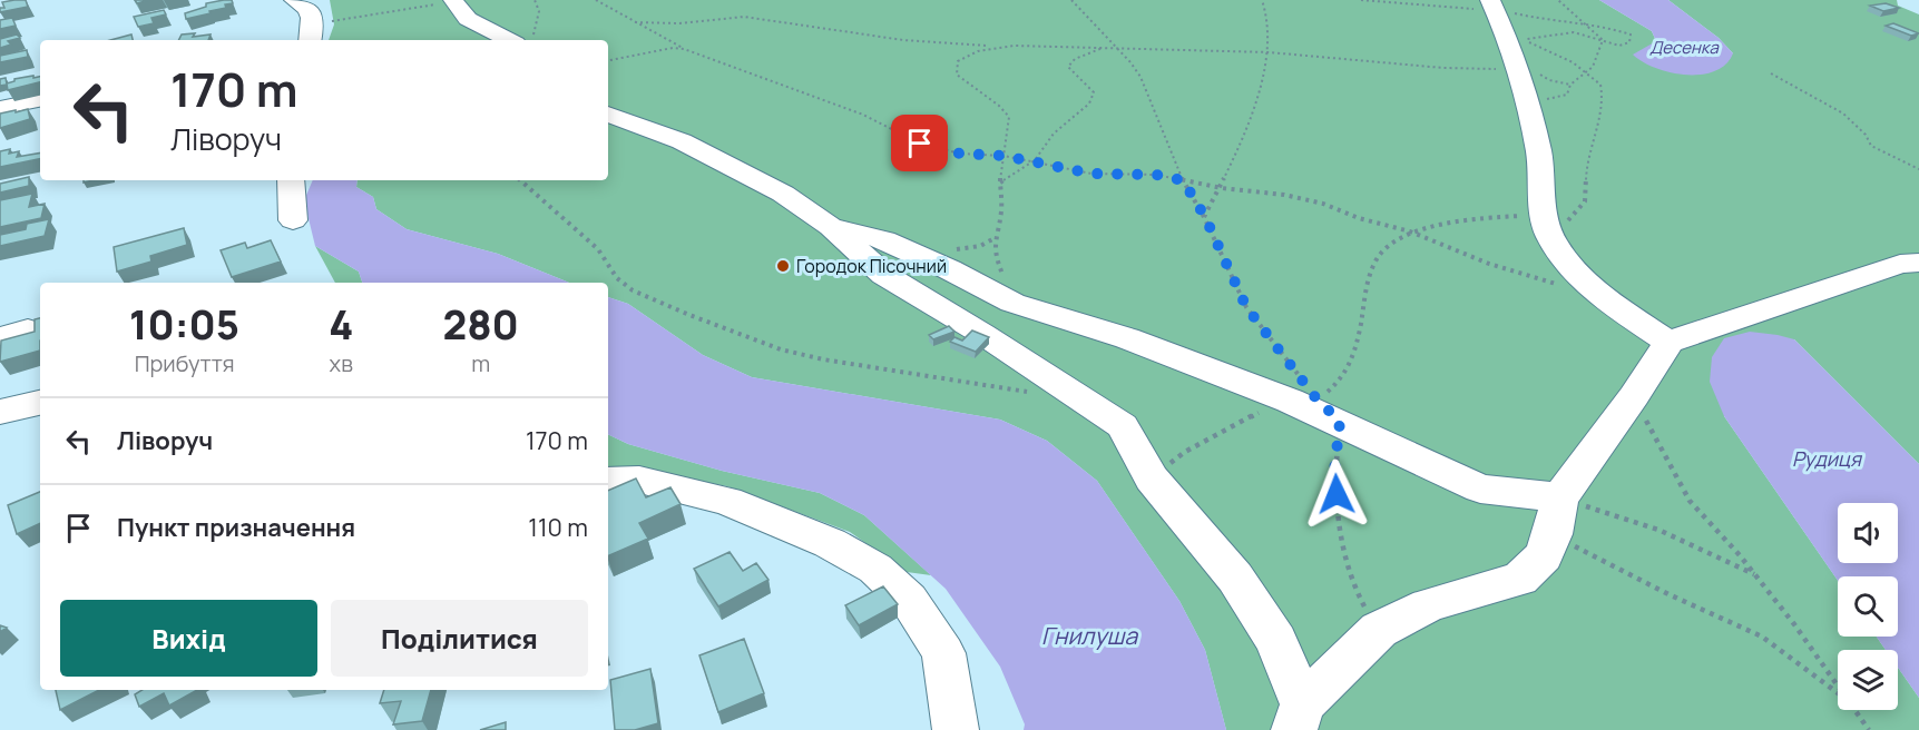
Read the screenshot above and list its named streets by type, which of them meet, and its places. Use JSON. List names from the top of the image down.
{
  "water": ["Десенка", "Рудиця", "Гнилуша"],
  "places": ["Городок Пісочний"],
  "page": {
    "turn": ["170 m", "Ліворуч"],
    "eta": [
      "10:05",
      "Прибуття",
      "4",
      "хв",
      "280",
      "m"
    ],
    "list": [
      {
        "name": "Ліворуч",
        "value": "170 m"
      },
      {
        "name": "Пункт призначення",
        "value": "110 m"
      }
    ],
    "buttons": ["Вихід", "Поділитися"]
  }
}
